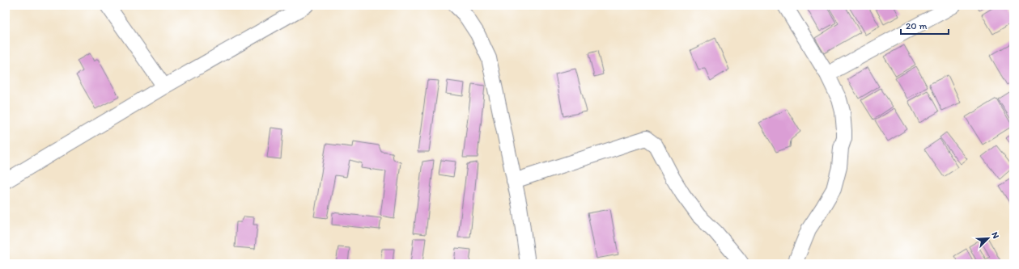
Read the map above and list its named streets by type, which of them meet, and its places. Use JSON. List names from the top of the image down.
{
  "scale_bar": "20 m",
  "north": "top right"
}
